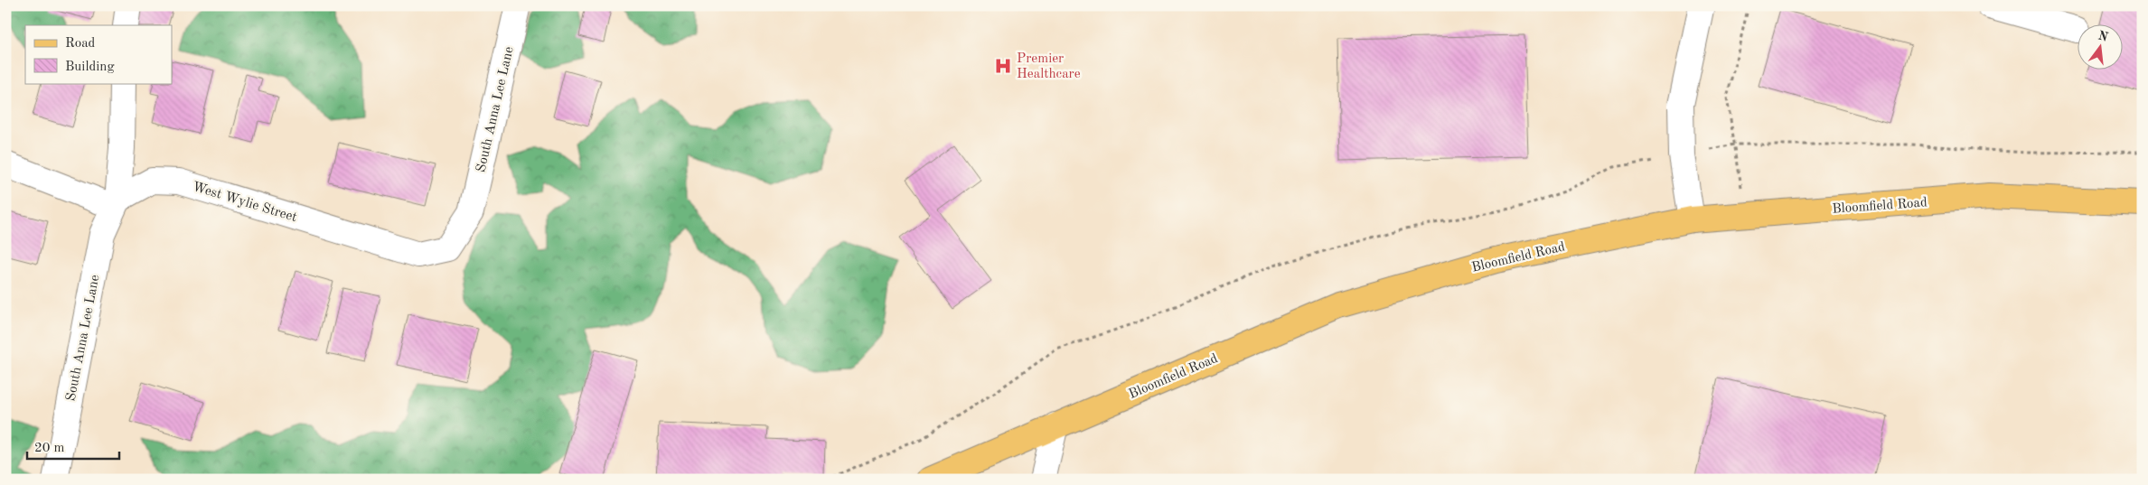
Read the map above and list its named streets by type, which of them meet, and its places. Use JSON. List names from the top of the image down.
{
  "streets": {
    "main road": ["Bloomfield Road"],
    "street": ["South Anna Lee Lane", "West Wylie Street"]
  },
  "crossings": [
    ["South Anna Lee Lane", "West Wylie Street"]
  ],
  "places": {
    "hospital": ["Premier Healthcare"]
  },
  "legend": ["Road", "Building"],
  "scale_bar": "20 m",
  "north": "top"
}
